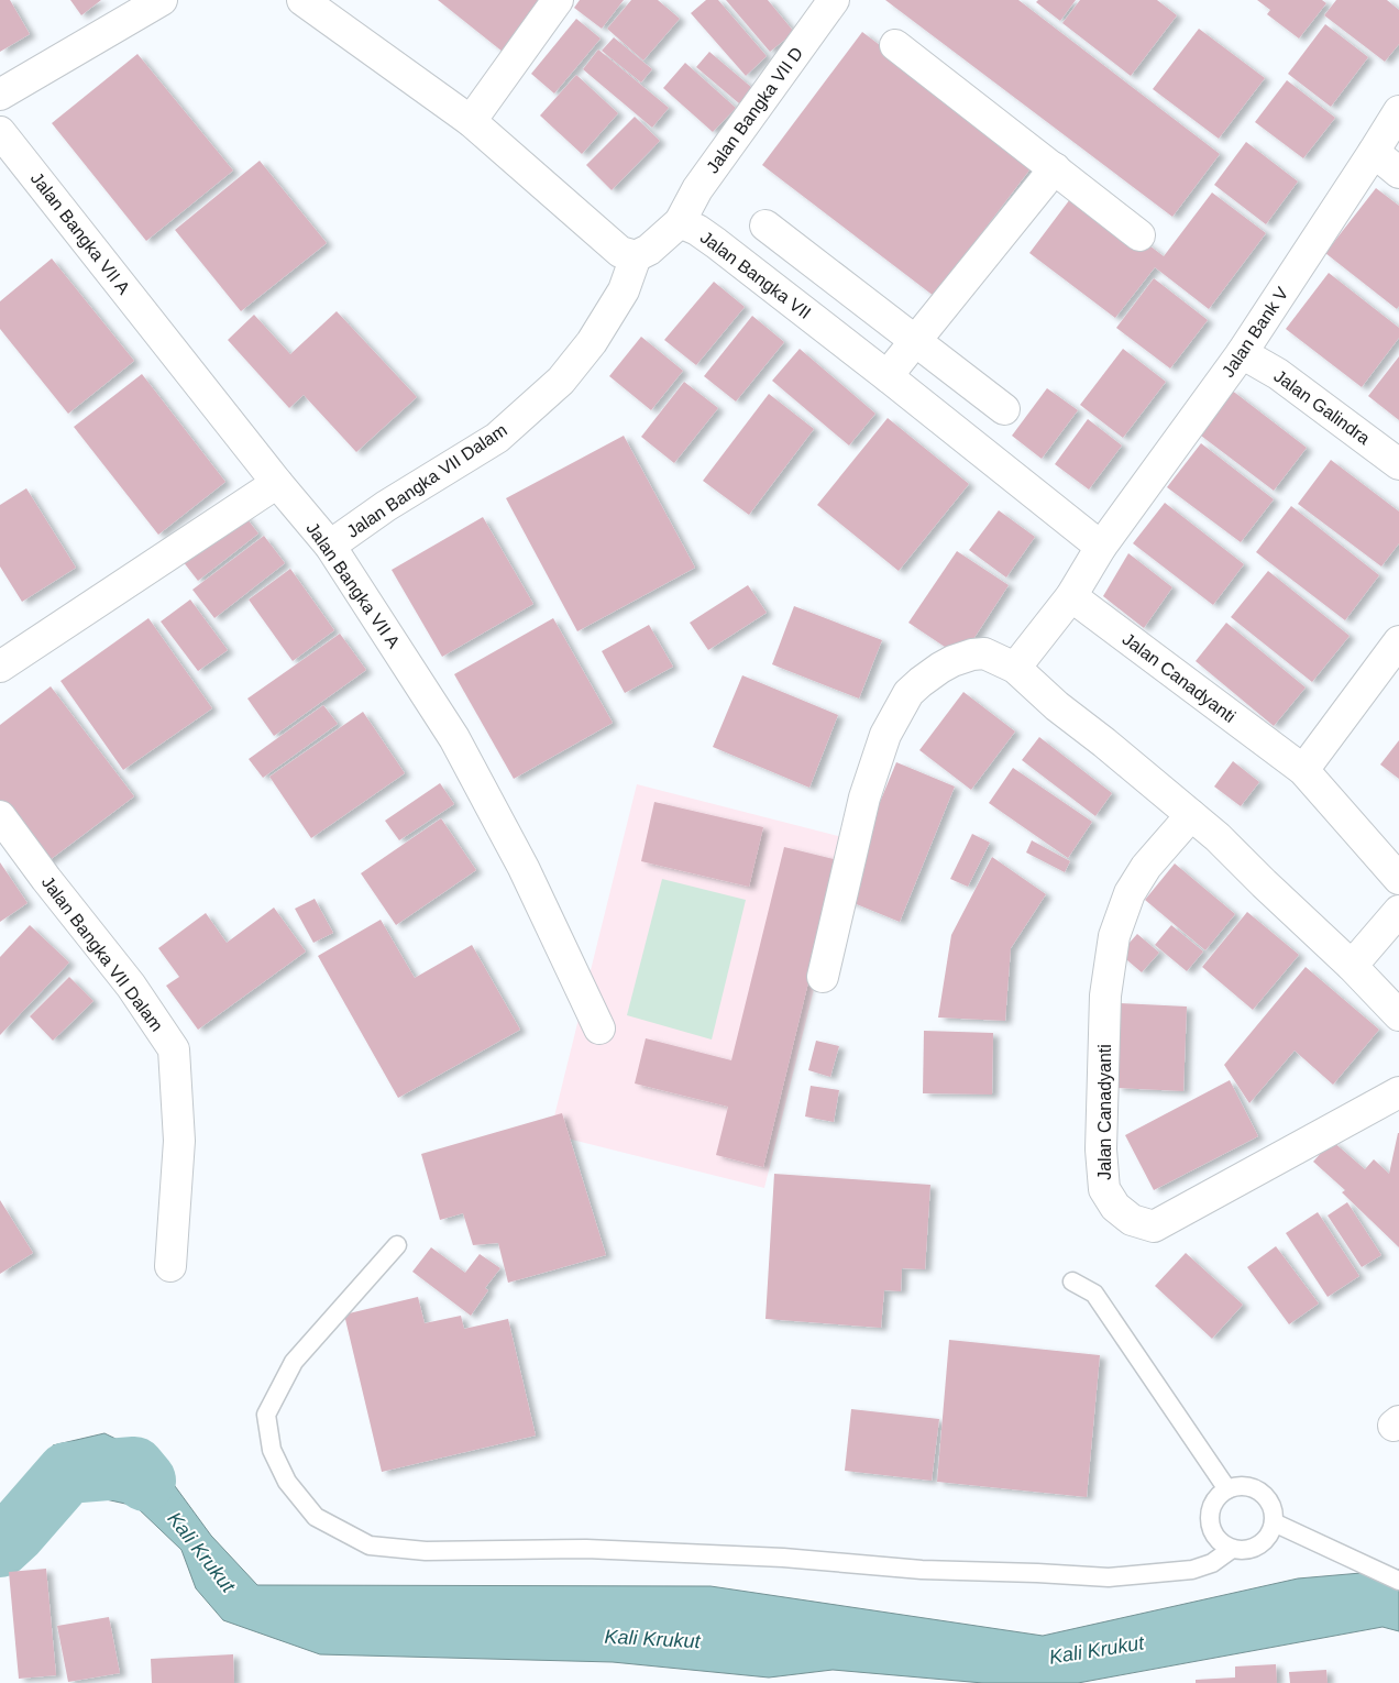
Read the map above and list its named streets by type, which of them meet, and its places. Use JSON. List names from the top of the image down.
{
  "streets": {
    "street": [
      "Jalan Bangka VII D",
      "Jalan Bangka VII A",
      "Jalan Bangka VII",
      "Jalan Bank V",
      "Jalan Galindra",
      "Jalan Bangka VII Dalam",
      "Jalan Canadyanti"
    ]
  },
  "crossings": [
    ["Jalan Bangka VII D", "Jalan Bangka VII"],
    ["Jalan Bangka VII A", "Jalan Bangka VII Dalam"],
    ["Jalan Bangka VII", "Jalan Bank V"],
    ["Jalan Bangka VII", "Jalan Bangka VII Dalam"],
    ["Jalan Bank V", "Jalan Galindra"],
    ["Jalan Bank V", "Jalan Canadyanti"]
  ],
  "water": ["Kali Krukut"]
}
